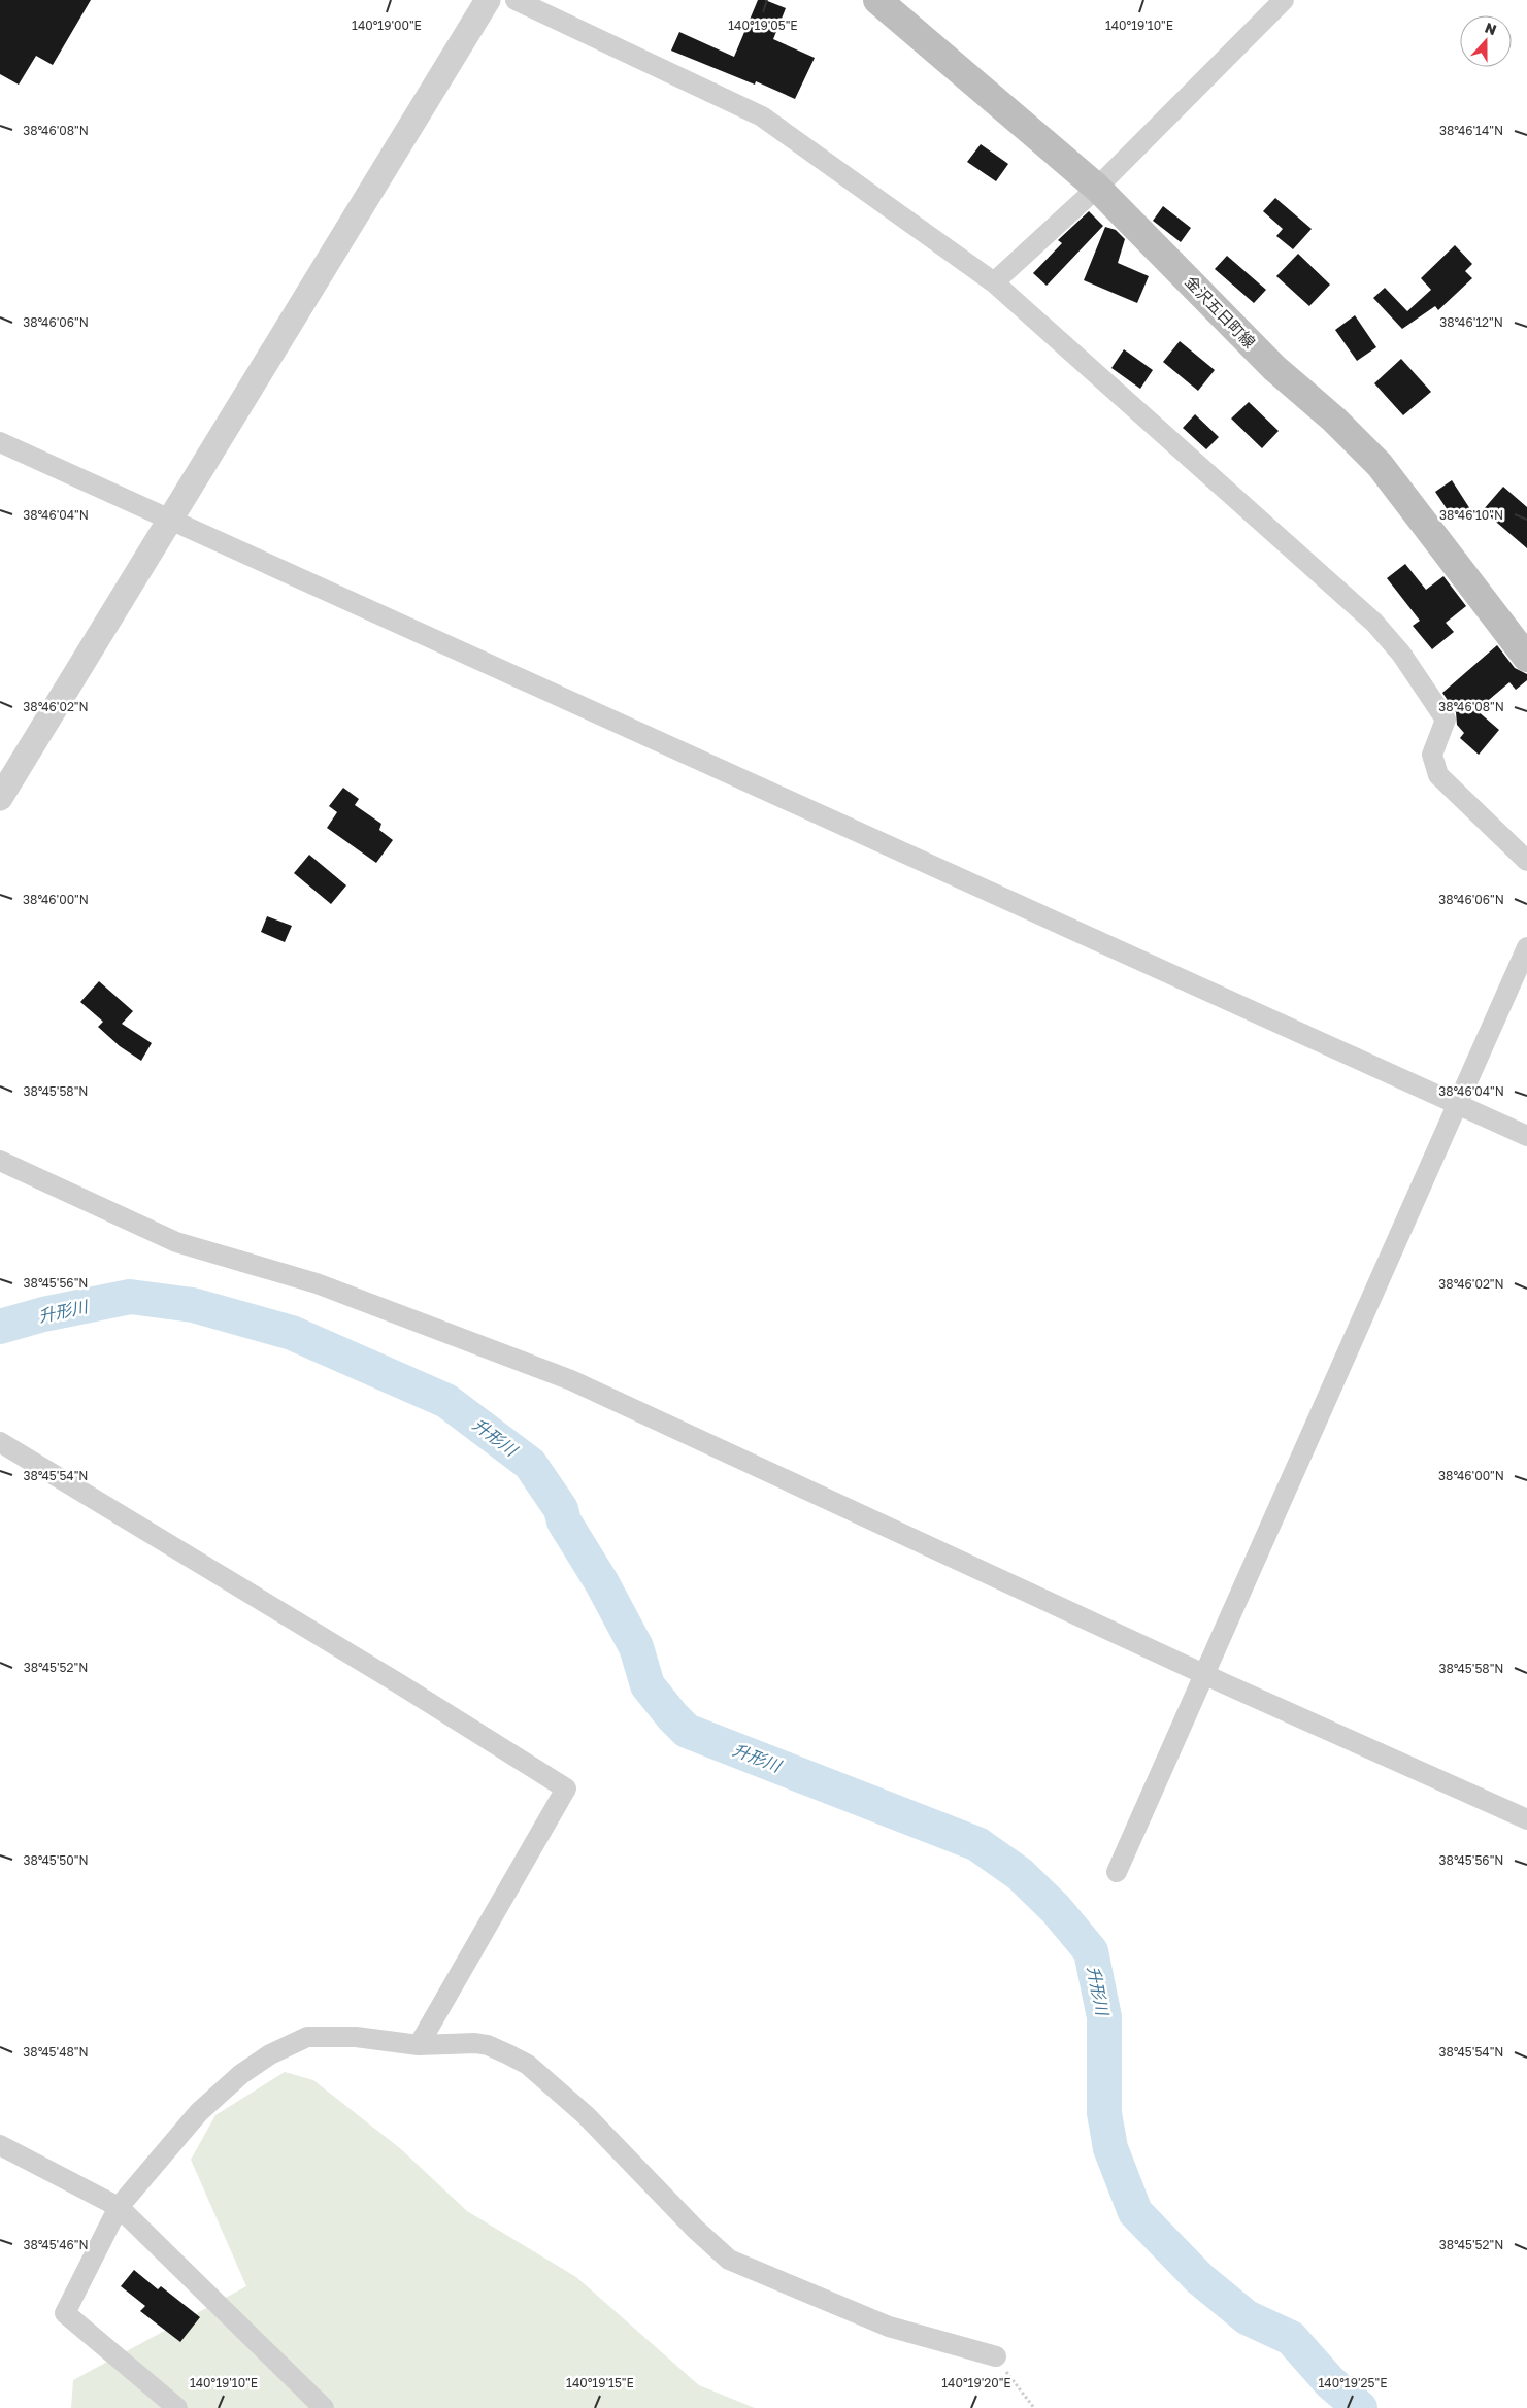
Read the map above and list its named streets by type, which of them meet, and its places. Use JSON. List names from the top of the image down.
{
  "streets": {
    "main road": ["金沢五日町線"]
  },
  "water": ["升形川"],
  "north": "top",
  "coordinates": [
    "140°19'00\"E",
    "140°19'05\"E",
    "140°19'10\"E",
    "38°46'08\"N",
    "38°46'14\"N",
    "38°46'06\"N",
    "38°46'12\"N",
    "38°46'04\"N",
    "38°46'10\"N",
    "38°46'02\"N",
    "38°46'00\"N",
    "38°45'58\"N",
    "38°45'56\"N",
    "38°45'54\"N",
    "38°45'52\"N",
    "38°45'50\"N",
    "38°45'48\"N",
    "38°45'46\"N",
    "140°19'15\"E",
    "140°19'20\"E",
    "140°19'25\"E"
  ]
}
